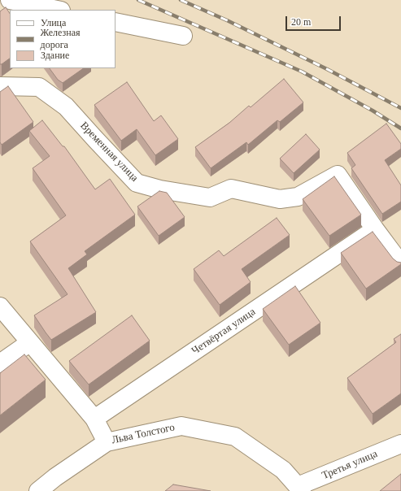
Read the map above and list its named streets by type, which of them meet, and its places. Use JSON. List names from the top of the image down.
{
  "streets": {
    "street": [
      "Временная улица",
      "Четвёртая улица",
      "Льва Толстого",
      "Третья улица"
    ]
  },
  "crossings": [
    ["Временная улица", "Четвёртая улица"],
    ["Льва Толстого", "Третья улица"]
  ],
  "legend": ["Улица", "Железная дорога", "Здание"],
  "scale_bar": "20 m"
}
